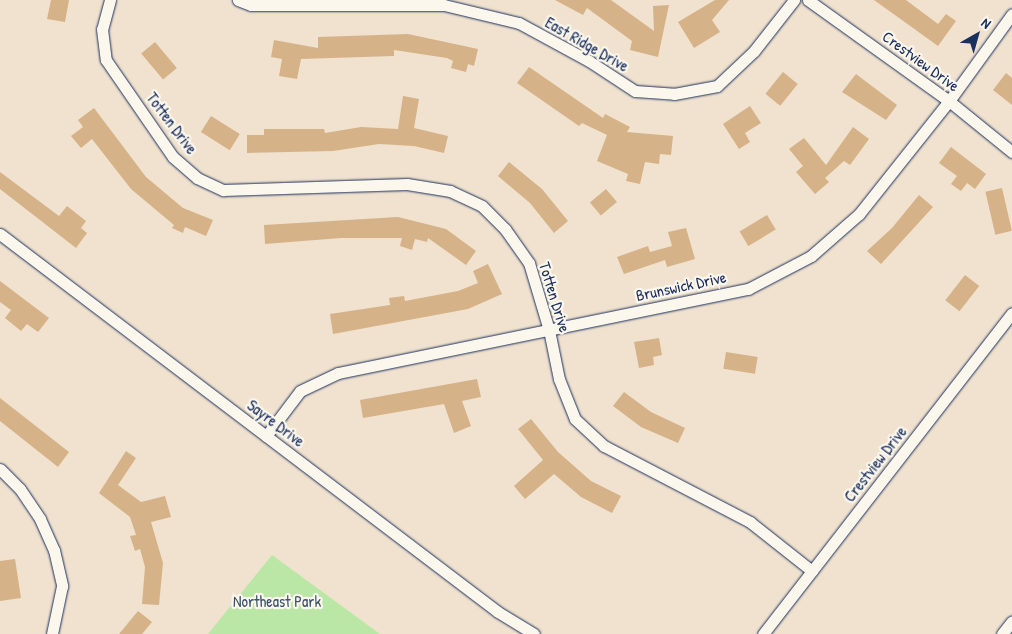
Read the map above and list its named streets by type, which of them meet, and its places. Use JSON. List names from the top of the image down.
{
  "streets": {
    "street": [
      "East Ridge Drive",
      "Crestview Drive",
      "Totten Drive",
      "Brunswick Drive",
      "Sayre Drive"
    ]
  },
  "crossings": [
    ["Crestview Drive", "Totten Drive"],
    ["Crestview Drive", "Brunswick Drive"],
    ["Totten Drive", "Brunswick Drive"],
    ["Brunswick Drive", "Sayre Drive"]
  ],
  "parks": ["Northeast Park"],
  "north": "top right"
}
